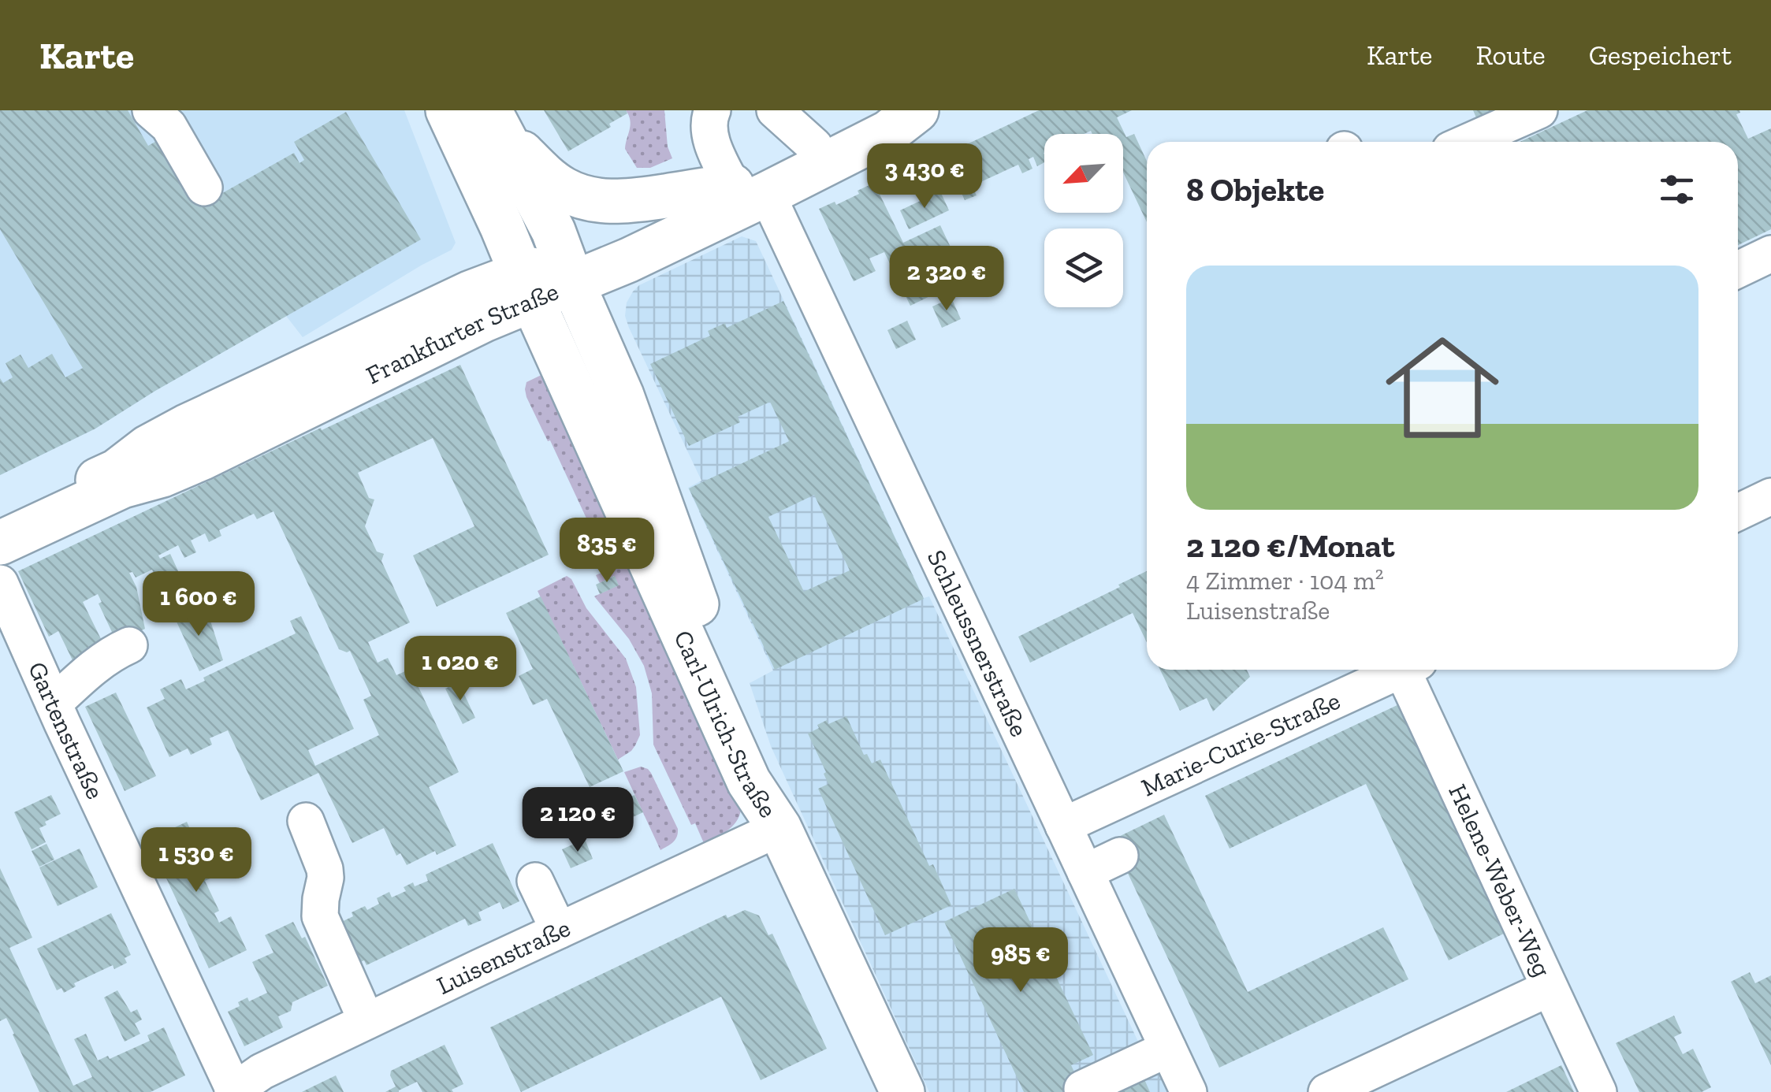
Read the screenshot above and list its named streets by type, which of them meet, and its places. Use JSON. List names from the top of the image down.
{
  "streets": {
    "main road": ["Frankfurter Straße", "Carl-Ulrich-Straße"],
    "street": [
      "Schleussnerstraße",
      "Gartenstraße",
      "Marie-Curie-Straße",
      "Helene-Weber-Weg",
      "Luisenstraße"
    ]
  },
  "crossings": [
    ["Frankfurter Straße", "Schleussnerstraße"],
    ["Frankfurter Straße", "Carl-Ulrich-Straße"],
    ["Schleussnerstraße", "Marie-Curie-Straße"],
    ["Carl-Ulrich-Straße", "Luisenstraße"],
    ["Gartenstraße", "Luisenstraße"]
  ],
  "north": "bottom left",
  "page": {
    "header": "Karte",
    "nav": ["Karte", "Route", "Gespeichert"],
    "heading": "8 Objekte",
    "price": [
      "3 430 €",
      "2 320 €",
      "835 €",
      "1 600 €",
      "1 020 €",
      "2 120 €",
      "1 530 €",
      "985 €"
    ],
    "list": [
      {
        "name": "2 120 €/Monat",
        "note": "4 Zimmer · 104 m² · Luisenstraße"
      }
    ]
  }
}
